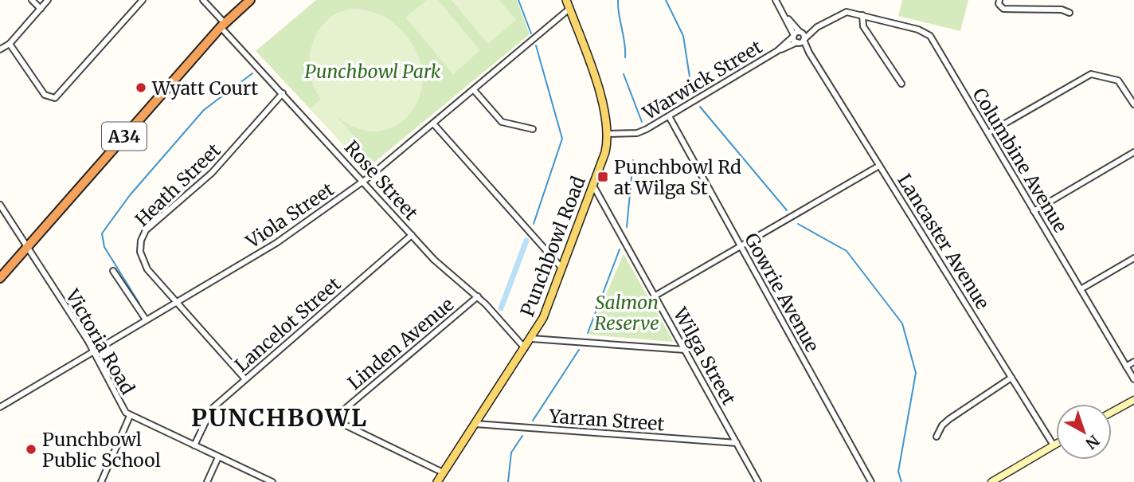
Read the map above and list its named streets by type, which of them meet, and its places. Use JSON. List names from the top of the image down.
{
  "streets": {
    "highway": ["A34"],
    "main road": ["Punchbowl Road"],
    "street": [
      "Warwick Street",
      "Columbine Avenue",
      "Rose Street",
      "Heath Street",
      "Viola Street",
      "Lancaster Avenue",
      "Gowrie Avenue",
      "Lancelot Street",
      "Victoria Road",
      "Linden Avenue",
      "Wilga Street",
      "Yarran Street"
    ]
  },
  "crossings": [
    ["Warwick Street", "Columbine Avenue"],
    ["Warwick Street", "Lancaster Avenue"],
    ["Warwick Street", "Punchbowl Road"],
    ["Warwick Street", "Gowrie Avenue"],
    ["A34", "Rose Street"],
    ["A34", "Victoria Road"],
    ["Rose Street", "Heath Street"],
    ["Rose Street", "Viola Street"],
    ["Rose Street", "Punchbowl Road"],
    ["Rose Street", "Lancelot Street"],
    ["Rose Street", "Linden Avenue"],
    ["Heath Street", "Viola Street"],
    ["Heath Street", "Lancelot Street"],
    ["Viola Street", "Punchbowl Road"],
    ["Viola Street", "Victoria Road"],
    ["Punchbowl Road", "Linden Avenue"],
    ["Punchbowl Road", "Wilga Street"],
    ["Punchbowl Road", "Yarran Street"],
    ["Lancelot Street", "Victoria Road"],
    ["Wilga Street", "Yarran Street"]
  ],
  "districts": ["PUNCHBOWL"],
  "parks": ["Punchbowl Park", "Salmon Reserve"],
  "places": {
    "other": ["Wyatt Court", "Punchbowl Public School"],
    "transit": ["Punchbowl Rd at Wilga St"]
  },
  "north": "bottom right"
}
